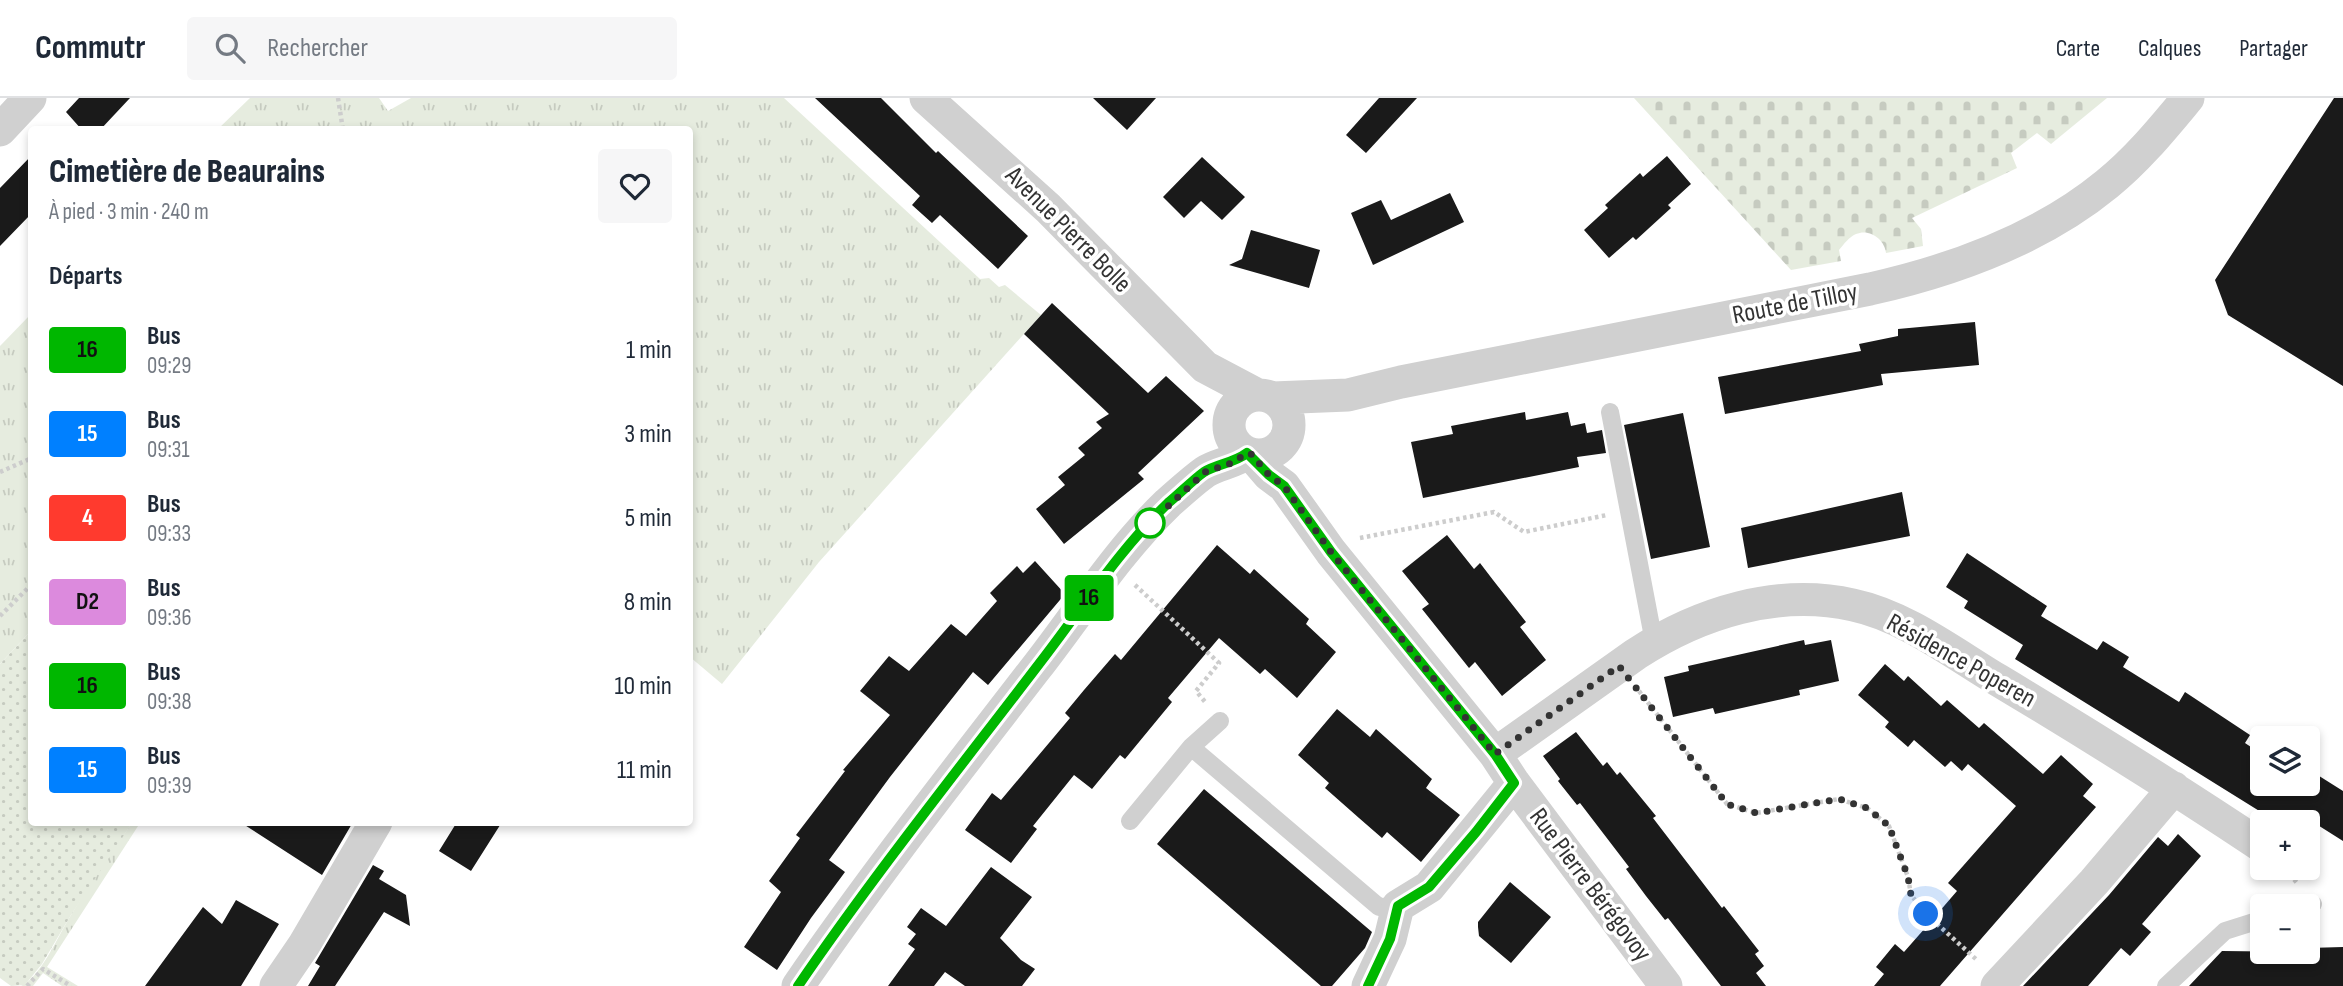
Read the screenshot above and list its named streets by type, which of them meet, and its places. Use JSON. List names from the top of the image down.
{
  "streets": {
    "street": [
      "Avenue Pierre Bolle",
      "Route de Tilloy",
      "Résidence Poperen",
      "Rue Pierre Bérégovoy"
    ]
  },
  "crossings": [
    ["Avenue Pierre Bolle", "Route de Tilloy"],
    ["Avenue Pierre Bolle", "Rue Pierre Bérégovoy"],
    ["Route de Tilloy", "Rue Pierre Bérégovoy"],
    ["Résidence Poperen", "Rue Pierre Bérégovoy"]
  ],
  "lines": ["bus line 16"],
  "page": {
    "header": "Commutr",
    "search": "Rechercher",
    "nav": ["Carte", "Calques", "Partager"],
    "on_map": "16",
    "heading": [
      ["Cimetière de Beaurains", "À pied · 3 min · 240 m"],
      "Départs"
    ],
    "list": [
      {
        "mark": "16",
        "name": "Bus",
        "note": "09:29",
        "value": "1 min"
      },
      {
        "mark": "15",
        "name": "Bus",
        "note": "09:31",
        "value": "3 min"
      },
      {
        "mark": "4",
        "name": "Bus",
        "note": "09:33",
        "value": "5 min"
      },
      {
        "mark": "D2",
        "name": "Bus",
        "note": "09:36",
        "value": "8 min"
      },
      {
        "mark": "16",
        "name": "Bus",
        "note": "09:38",
        "value": "10 min"
      },
      {
        "mark": "15",
        "name": "Bus",
        "note": "09:39",
        "value": "11 min"
      }
    ],
    "map_buttons": ["+", "−"]
  }
}
